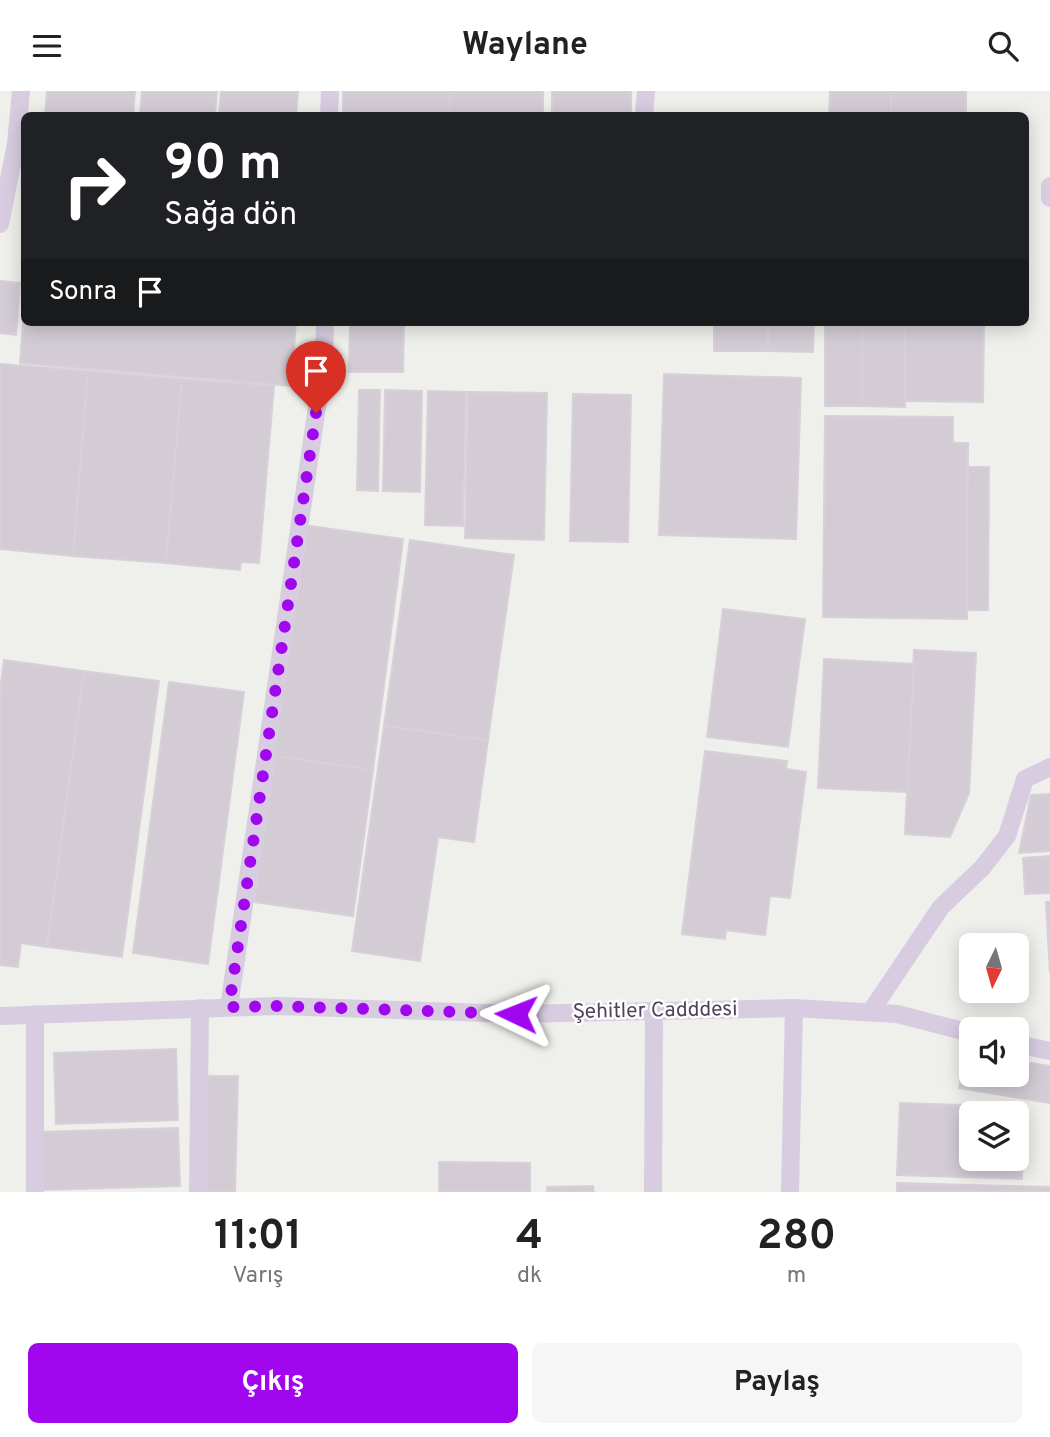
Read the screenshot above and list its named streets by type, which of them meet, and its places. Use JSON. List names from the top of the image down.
{
  "streets": {
    "street": ["Şehitler Cadddesi"]
  },
  "north": "bottom",
  "page": {
    "header": "Waylane",
    "turn": ["90 m", "Sağa dön"],
    "then": "Sonra",
    "eta": [
      "11:01",
      "Varış",
      "4",
      "dk",
      "280",
      "m"
    ],
    "buttons": ["Çıkış", "Paylaş"]
  }
}
